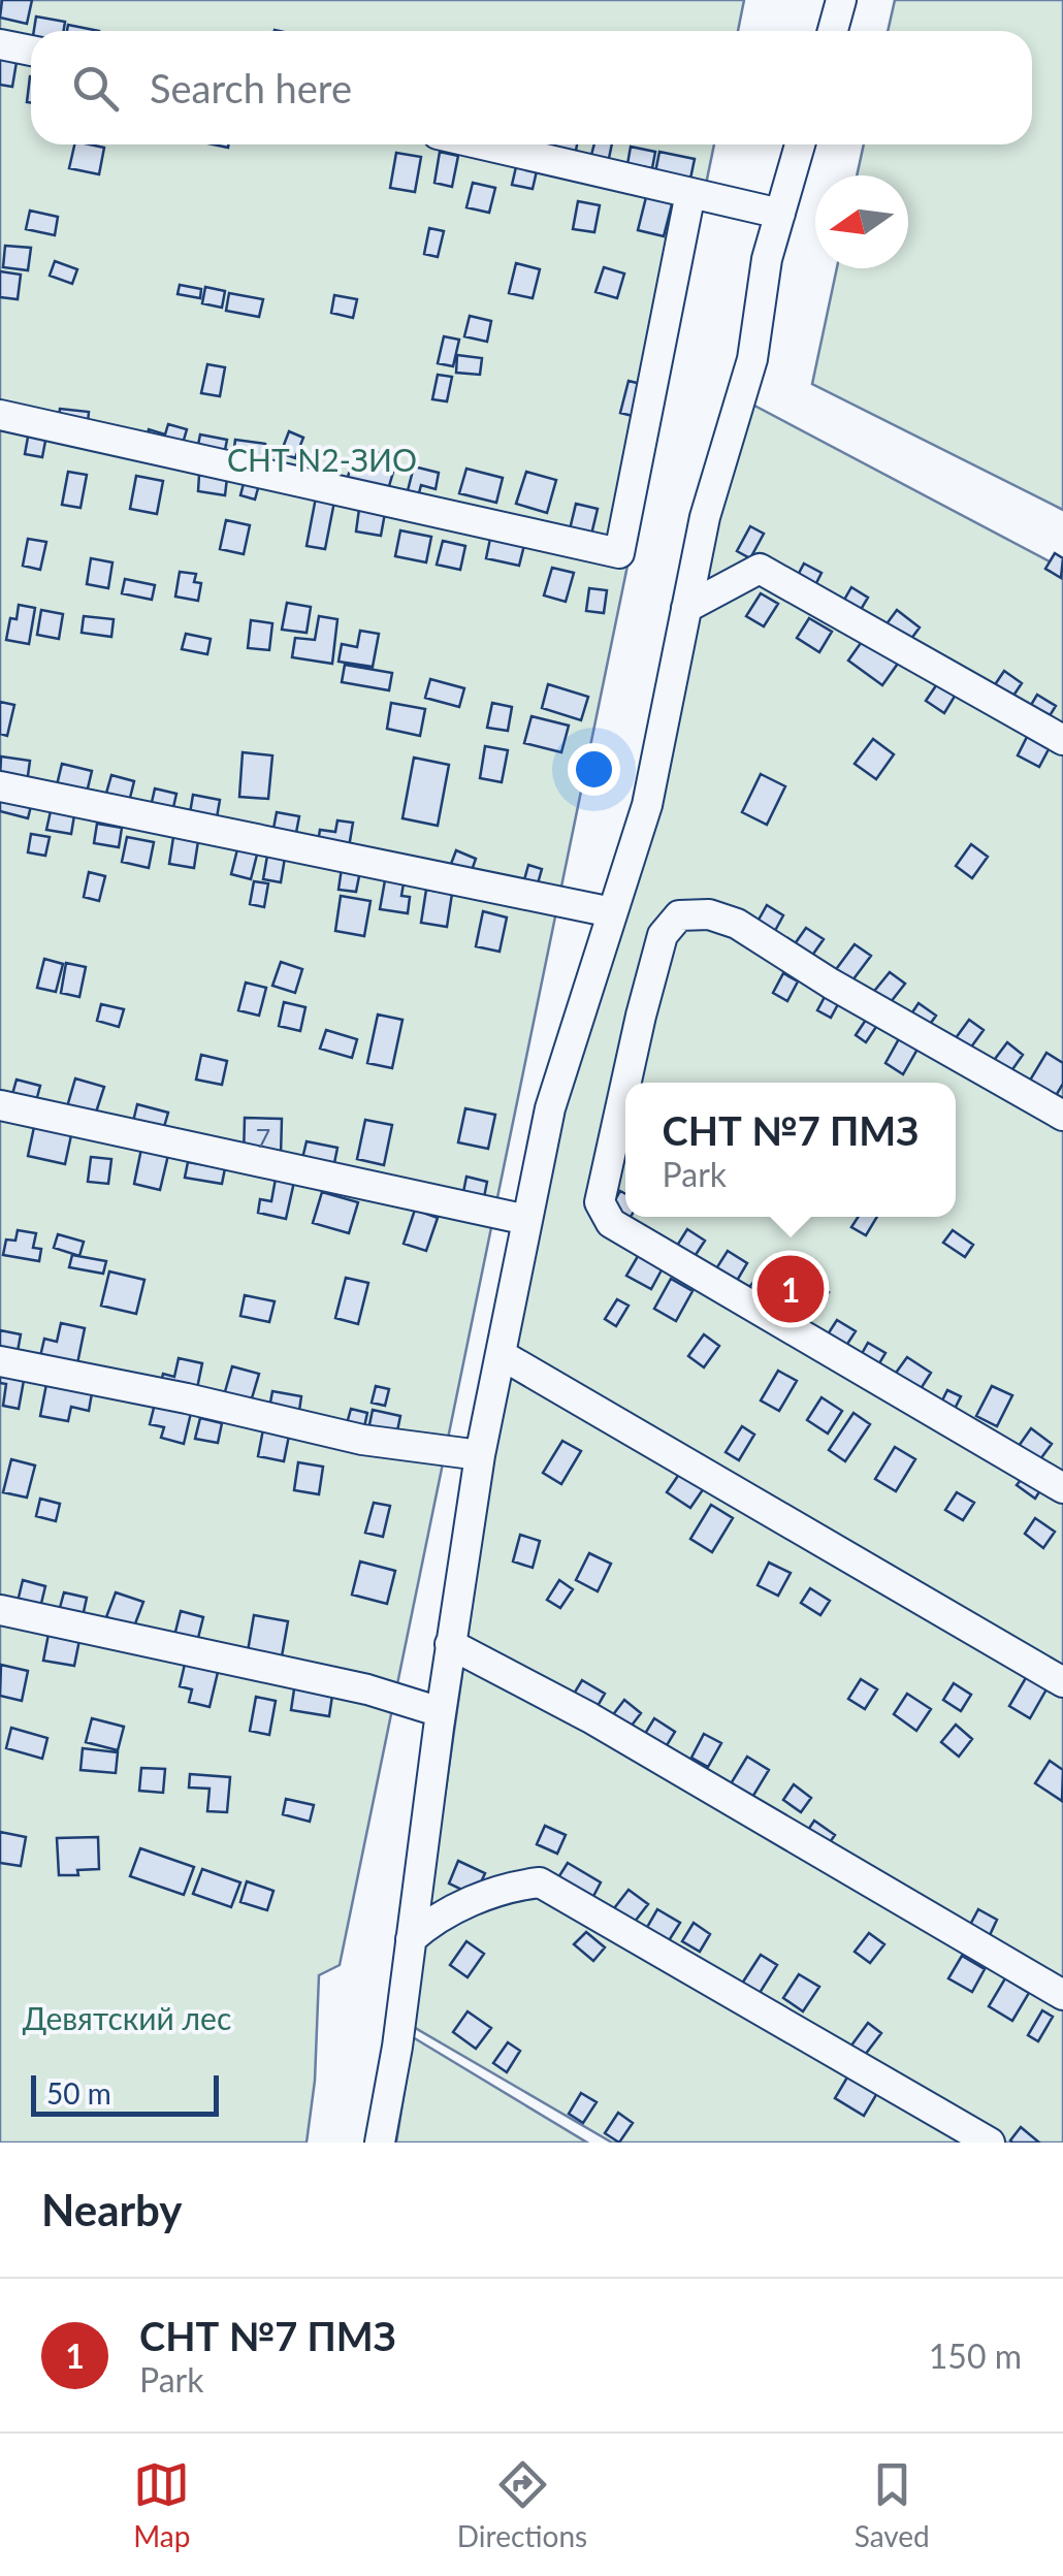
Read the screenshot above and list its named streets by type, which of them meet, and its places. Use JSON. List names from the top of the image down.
{
  "parks": ["СНТ N2-ЗИО", "Девятский лес"],
  "house_numbers": ["7"],
  "scale_bar": "50 m",
  "north": "left",
  "page": {
    "search": "Search here",
    "popup": ["СНТ №7 ПМЗ", "Park"],
    "pins": "1",
    "scale": "50 m",
    "heading": "Nearby",
    "list": [
      {
        "mark": "1",
        "name": "СНТ №7 ПМЗ",
        "note": "Park",
        "value": "150 m"
      }
    ],
    "nav": ["Map", "Directions", "Saved"]
  }
}
